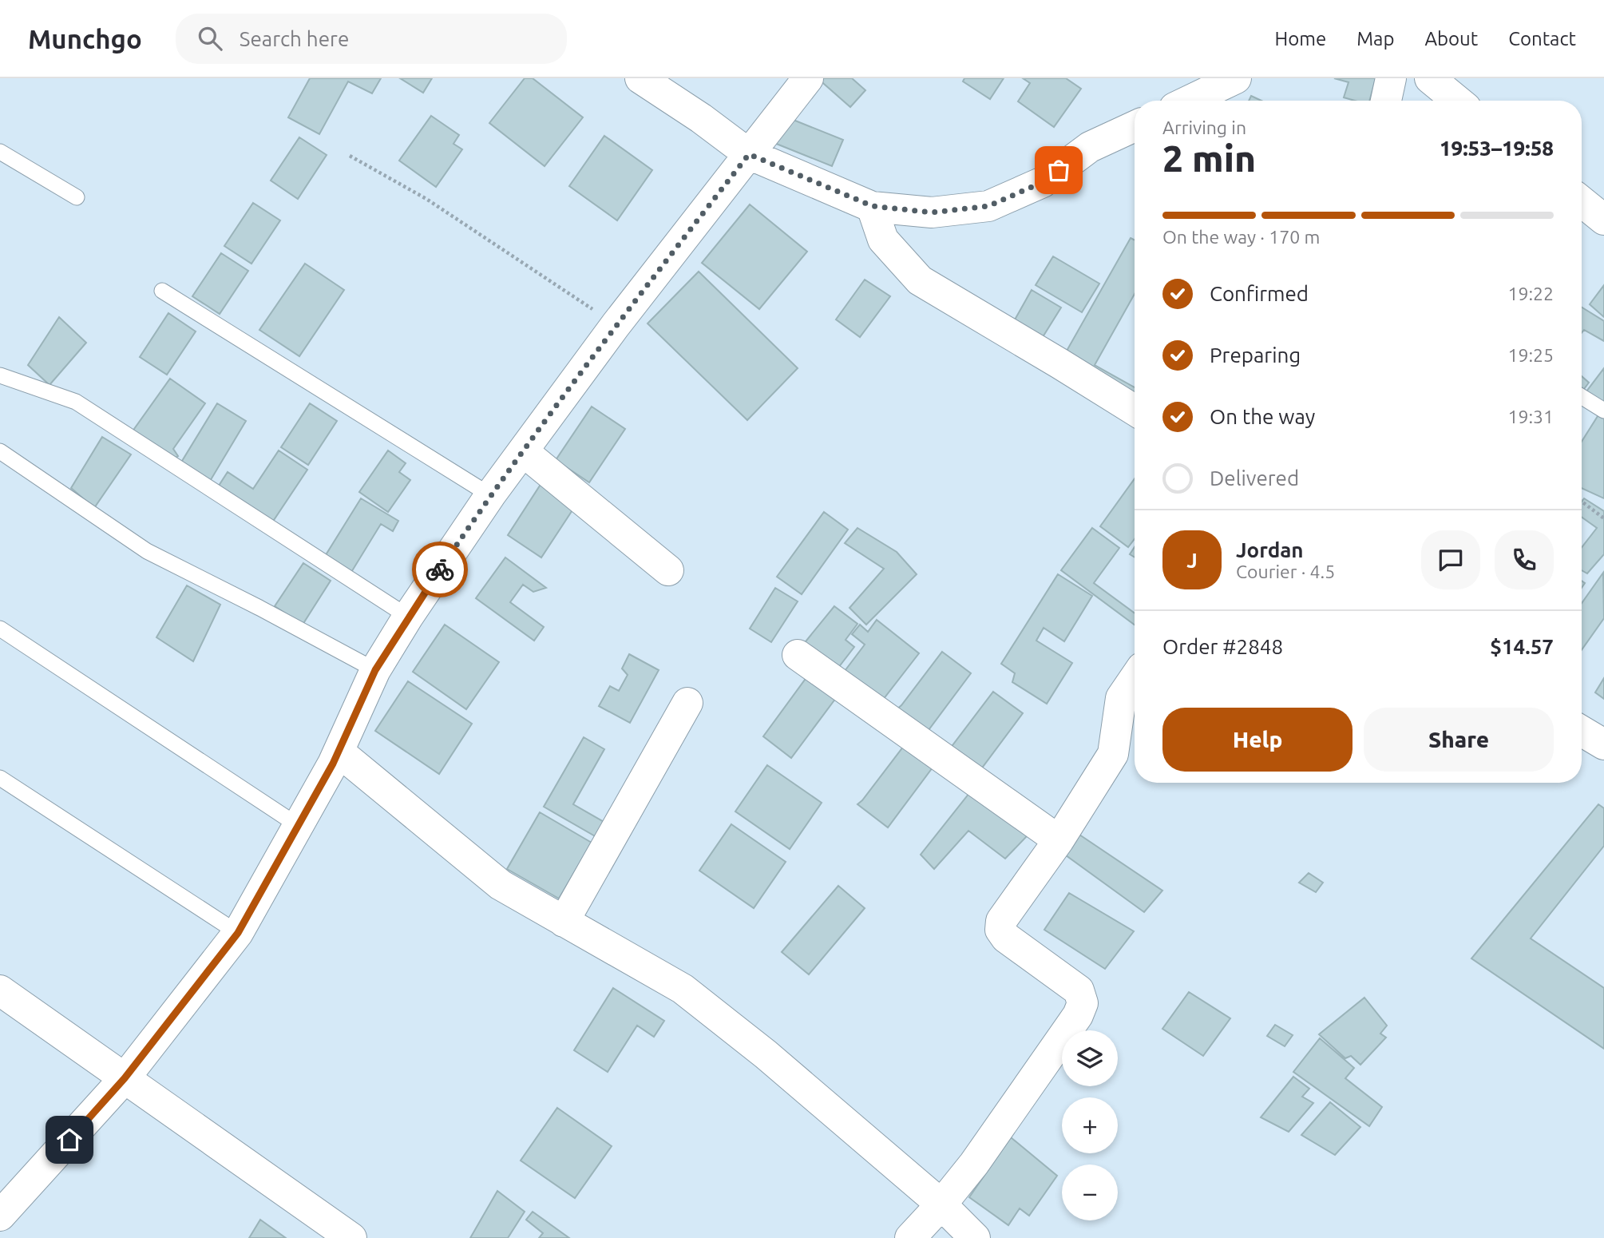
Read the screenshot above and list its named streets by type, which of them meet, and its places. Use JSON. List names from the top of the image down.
{
  "page": {
    "header": "Munchgo",
    "search": "Search here",
    "nav": [
      "Home",
      "Map",
      "About",
      "Contact"
    ],
    "heading": ["2 min", "Arriving in", "19:53–19:58"],
    "panel": [
      "Jordan",
      "Courier · 4.5",
      "Order #2848",
      "$14.57"
    ],
    "bar": "On the way · 170 m",
    "list": [
      ["Confirmed", "19:22"],
      ["Preparing", "19:25"],
      ["On the way", "19:31"],
      "Delivered"
    ],
    "round": "J",
    "buttons": ["Help", "Share"],
    "map_buttons": ["+", "−"]
  }
}
